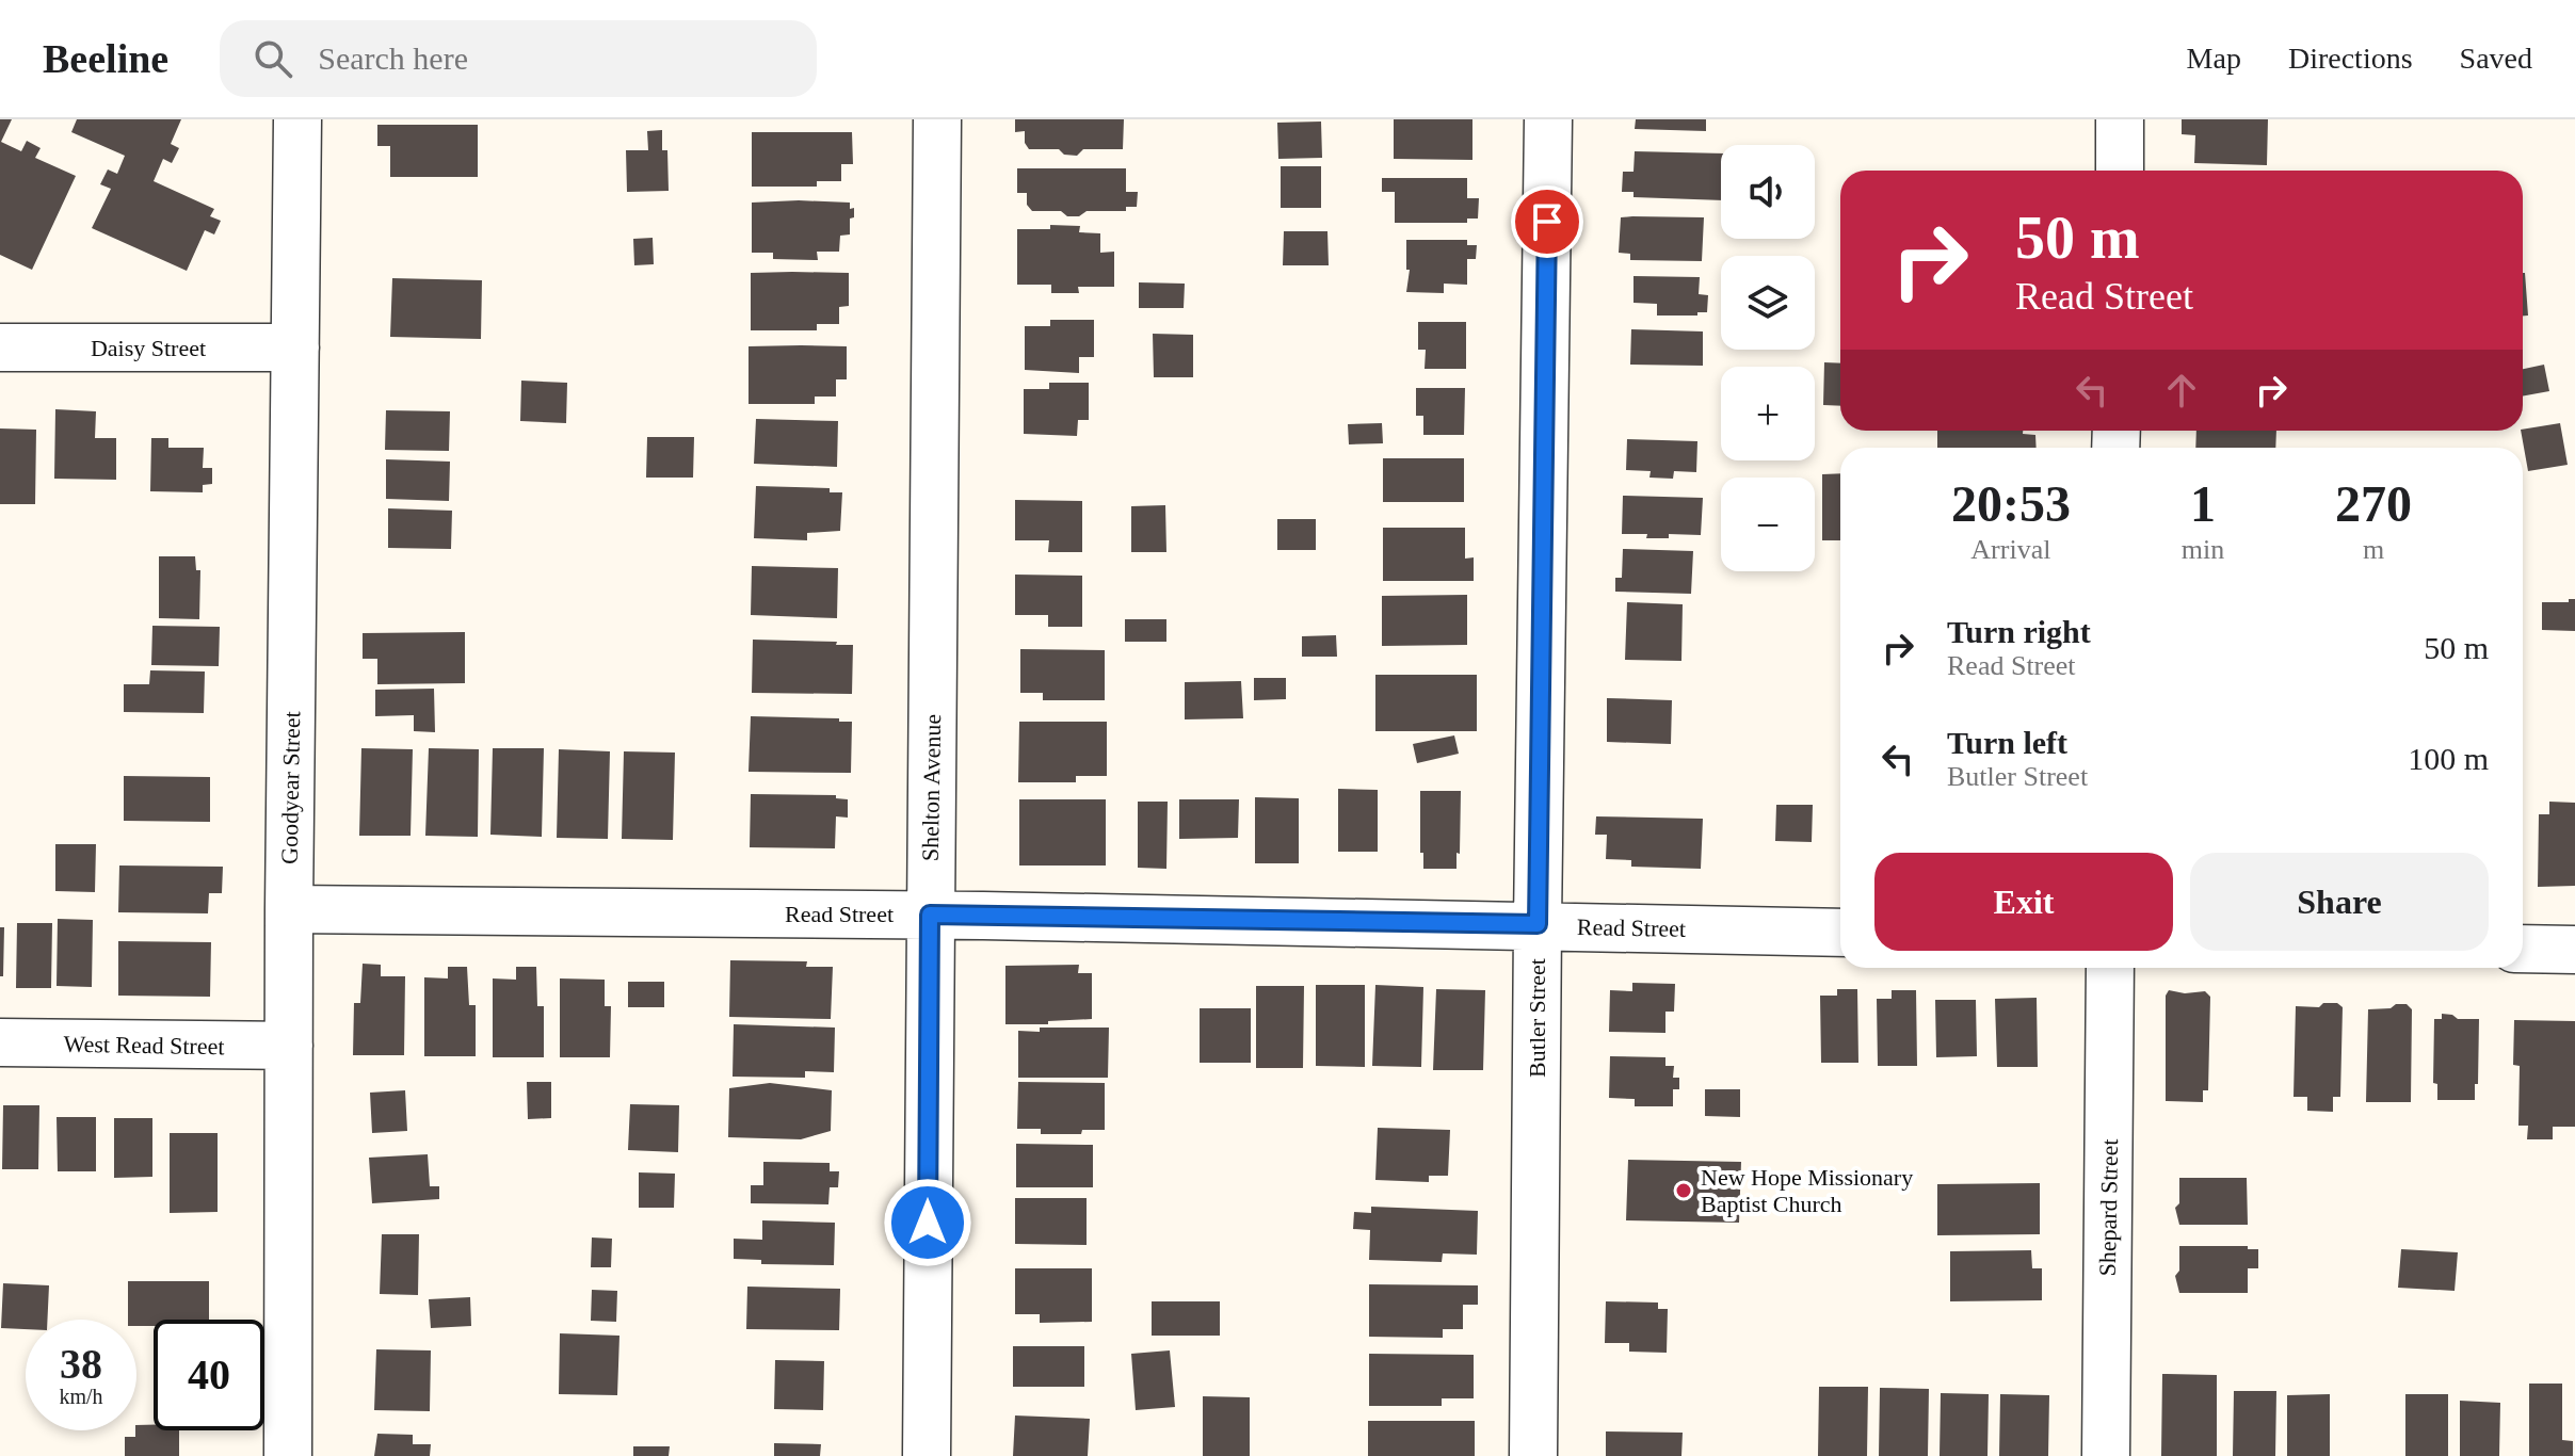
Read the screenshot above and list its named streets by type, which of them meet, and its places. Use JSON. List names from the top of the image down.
{
  "streets": {
    "street": [
      "Daisy Street",
      "Goodyear Street",
      "Shelton Avenue",
      "Read Street",
      "Butler Street",
      "West Read Street",
      "Shepard Street"
    ]
  },
  "crossings": [
    ["Daisy Street", "Goodyear Street"],
    ["Goodyear Street", "Read Street"],
    ["Goodyear Street", "West Read Street"],
    ["Shelton Avenue", "Read Street"],
    ["Read Street", "Butler Street"]
  ],
  "places": ["New Hope Missionary Baptist Church"],
  "page": {
    "header": "Beeline",
    "search": "Search here",
    "nav": ["Map", "Directions", "Saved"],
    "map_buttons": ["+", "−"],
    "turn": ["50 m", "Read Street"],
    "eta": [
      "20:53",
      "Arrival",
      "1",
      "min",
      "270",
      "m"
    ],
    "list": [
      {
        "name": "Turn right",
        "note": "Read Street",
        "value": "50 m"
      },
      {
        "name": "Turn left",
        "note": "Butler Street",
        "value": "100 m"
      }
    ],
    "buttons": ["Exit", "Share"],
    "speed": "38 km/h",
    "limit": "40"
  }
}
